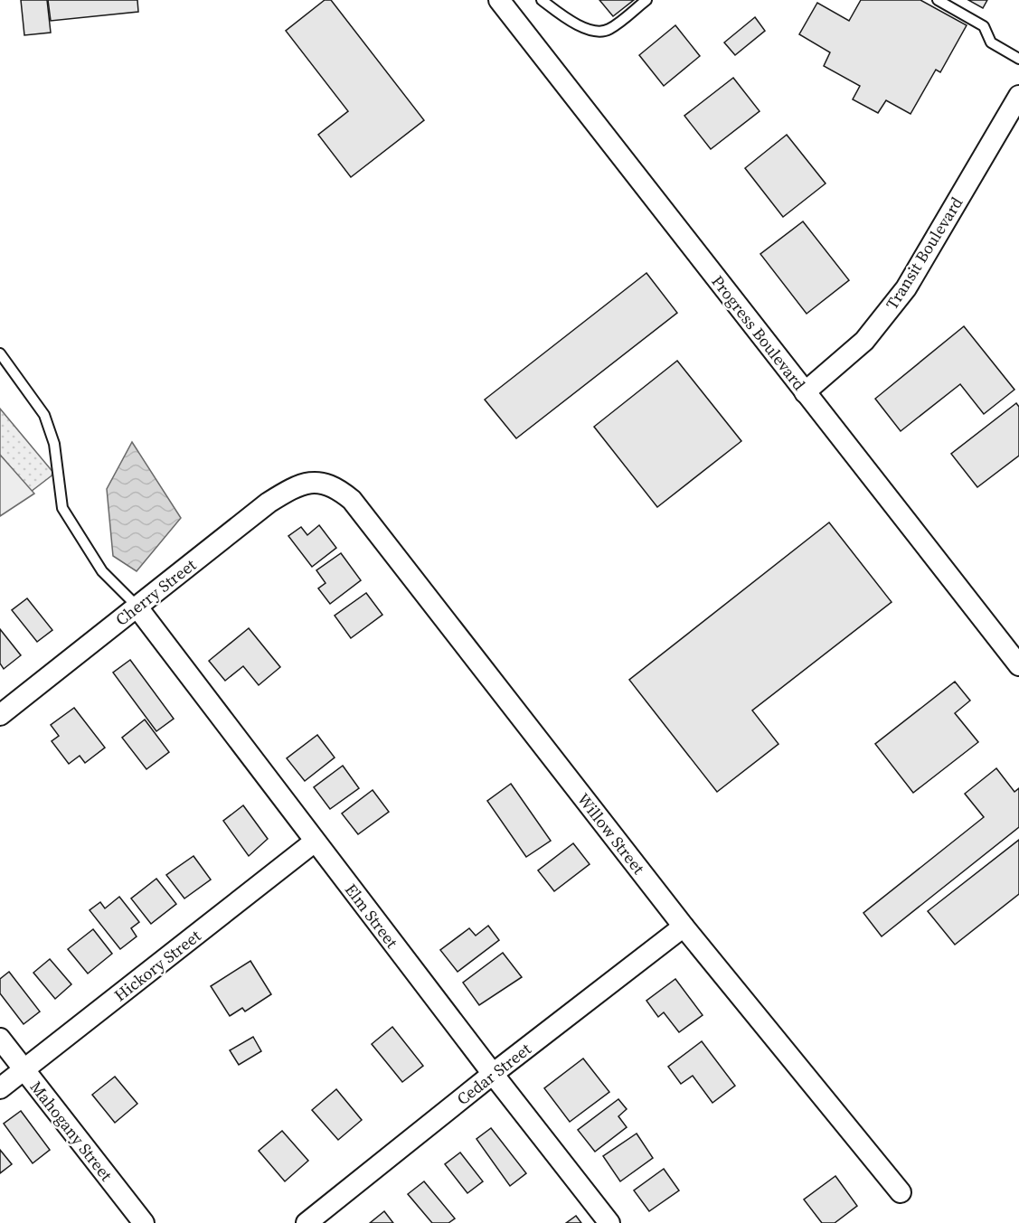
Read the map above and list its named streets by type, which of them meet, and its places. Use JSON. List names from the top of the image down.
{
  "streets": {
    "street": [
      "Transit Boulevard",
      "Progress Boulevard",
      "Cherry Street",
      "Willow Street",
      "Elm Street",
      "Hickory Street",
      "Cedar Street",
      "Mahogany Street"
    ]
  },
  "crossings": [
    ["Transit Boulevard", "Progress Boulevard"],
    ["Cherry Street", "Willow Street"],
    ["Cherry Street", "Elm Street"],
    ["Willow Street", "Cedar Street"],
    ["Elm Street", "Hickory Street"],
    ["Elm Street", "Cedar Street"],
    ["Hickory Street", "Mahogany Street"]
  ]
}
